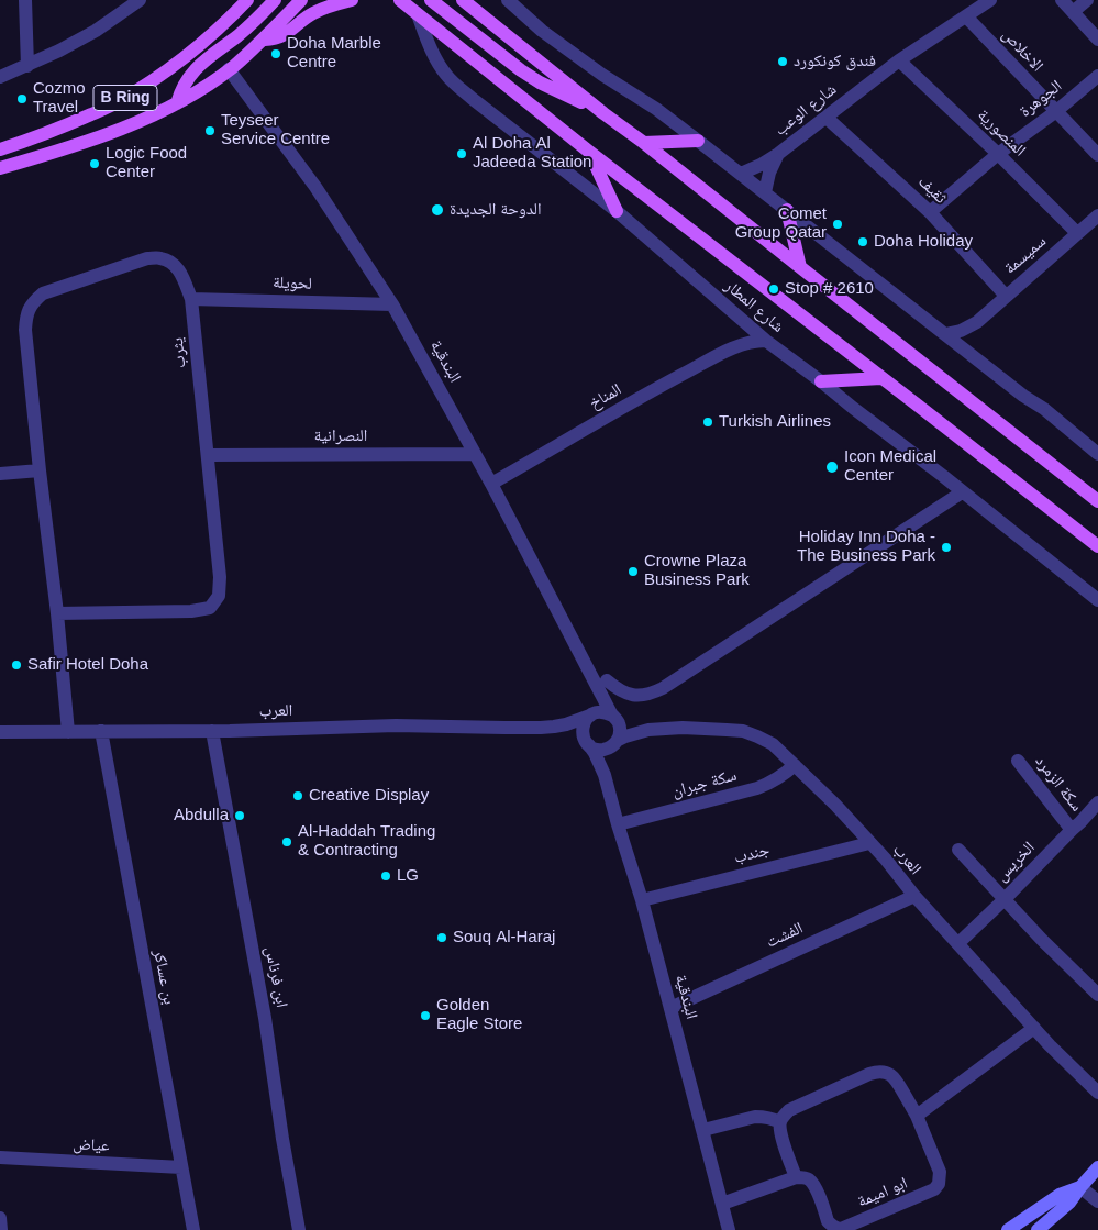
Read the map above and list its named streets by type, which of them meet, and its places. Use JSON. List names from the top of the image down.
{
  "streets": {
    "main road": ["B Ring", "شارع المطار"],
    "street": [
      "الاخلاص",
      "الجوهرة",
      "شارع الوعب",
      "المنصورية",
      "ثقيف",
      "سميسمة",
      "لحويلة",
      "يثرب",
      "البندقية",
      "المناخ",
      "النصرانية",
      "العرب",
      "سكة جبران",
      "سكة الزمرد",
      "جندب",
      "الخريس",
      "الفشت",
      "بن عساكر",
      "ابن فرناس",
      "عياض",
      "ابو اميمة"
    ]
  },
  "crossings": [
    ["الاخلاص", "الجوهرة"],
    ["الاخلاص", "شارع الوعب"],
    ["B Ring", "البندقية"],
    ["الجوهرة", "المنصورية"],
    ["الجوهرة", "ثقيف"],
    ["شارع الوعب", "المنصورية"],
    ["شارع الوعب", "ثقيف"],
    ["المنصورية", "سميسمة"],
    ["ثقيف", "سميسمة"],
    ["لحويلة", "يثرب"],
    ["لحويلة", "البندقية"],
    ["شارع المطار", "المناخ"],
    ["يثرب", "النصرانية"],
    ["يثرب", "العرب"],
    ["البندقية", "المناخ"],
    ["البندقية", "النصرانية"],
    ["البندقية", "العرب"],
    ["البندقية", "سكة جبران"],
    ["البندقية", "جندب"],
    ["البندقية", "الفشت"],
    ["العرب", "سكة جبران"],
    ["العرب", "جندب"],
    ["العرب", "الخريس"],
    ["العرب", "الفشت"],
    ["العرب", "بن عساكر"],
    ["العرب", "ابن فرناس"],
    ["سكة الزمرد", "الخريس"],
    ["بن عساكر", "عياض"]
  ],
  "places": [
    "Doha Marble Centre",
    "فندق كونكورد",
    "Cozmo Travel",
    "Teyseer Service Centre",
    "Al Doha Al Jadeeda Station",
    "Logic Food Center",
    "الدوحة الجديدة",
    "Comet Group Qatar",
    "Doha Holiday",
    "Stop # 2610",
    "Turkish Airlines",
    "Icon Medical Center",
    "Holiday Inn Doha - The Business Park",
    "Crowne Plaza Business Park",
    "Safir Hotel Doha",
    "Creative Display",
    "Abdulla",
    "Al-Haddah Trading & Contracting",
    "LG",
    "Souq Al-Haraj",
    "Golden Eagle Store"
  ]
}
